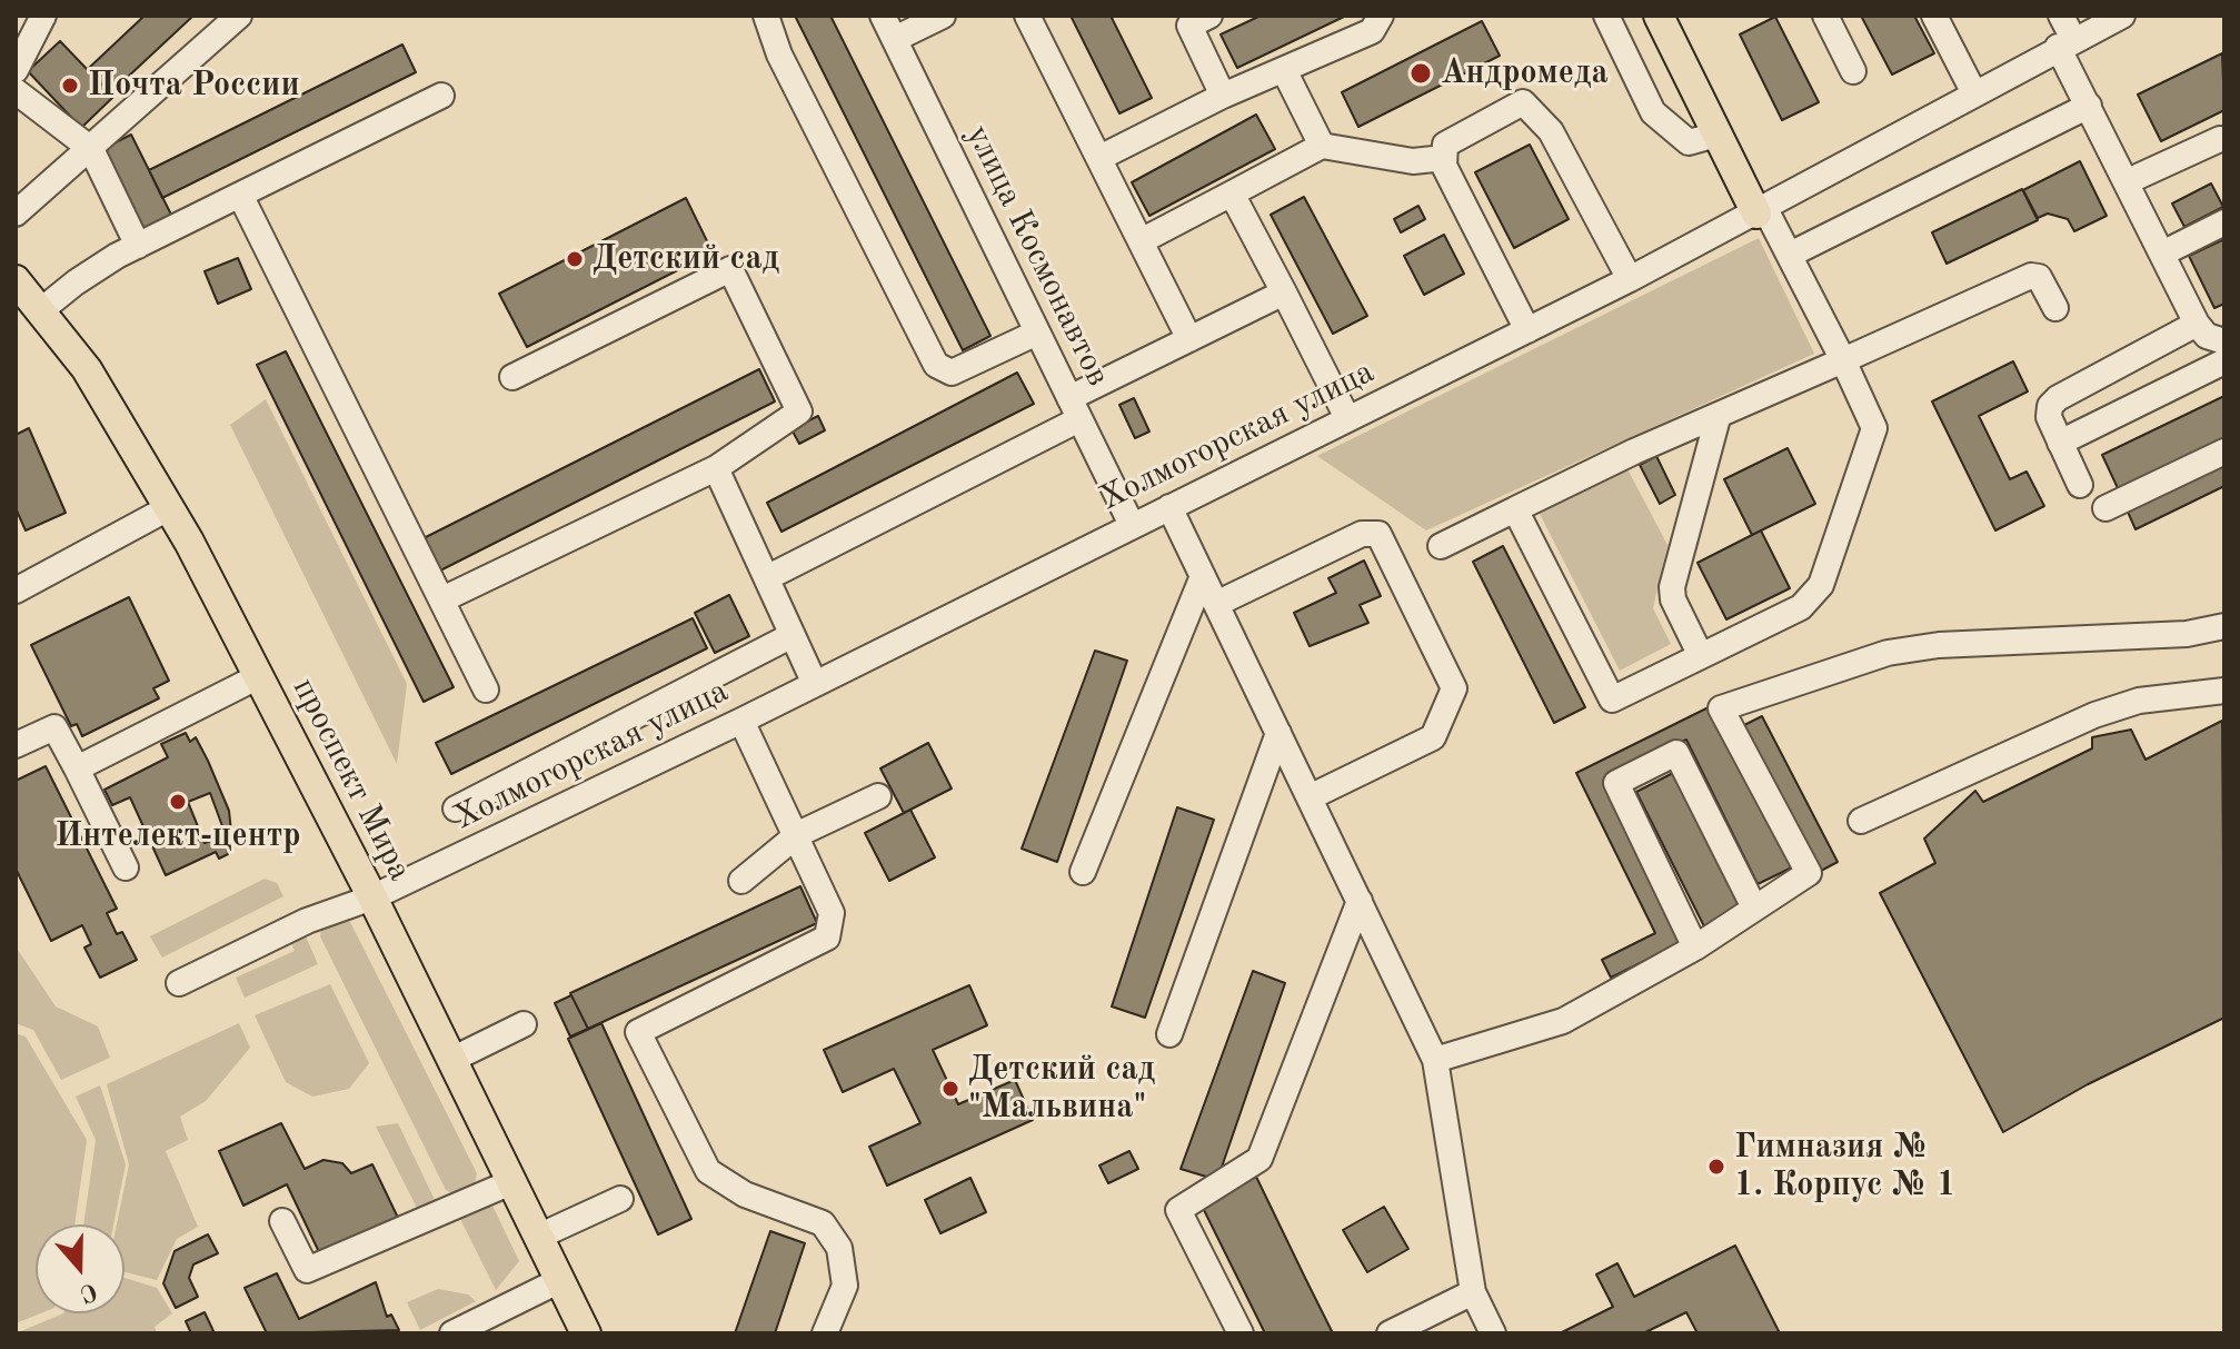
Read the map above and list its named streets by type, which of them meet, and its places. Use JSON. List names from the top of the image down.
{
  "streets": {
    "main road": ["проспект Мира"],
    "street": ["улица Космонавтов", "Холмогорская улица"]
  },
  "crossings": [
    ["улица Космонавтов", "Холмогорская улица"],
    ["Холмогорская улица", "проспект Мира"]
  ],
  "places": [
    "Андромеда",
    "Почта России",
    "Детский сад",
    "Интелект-центр",
    "Детский сад \"Мальвина\"",
    "Гимназия № 1. Корпус № 1"
  ],
  "north": "bottom"
}
